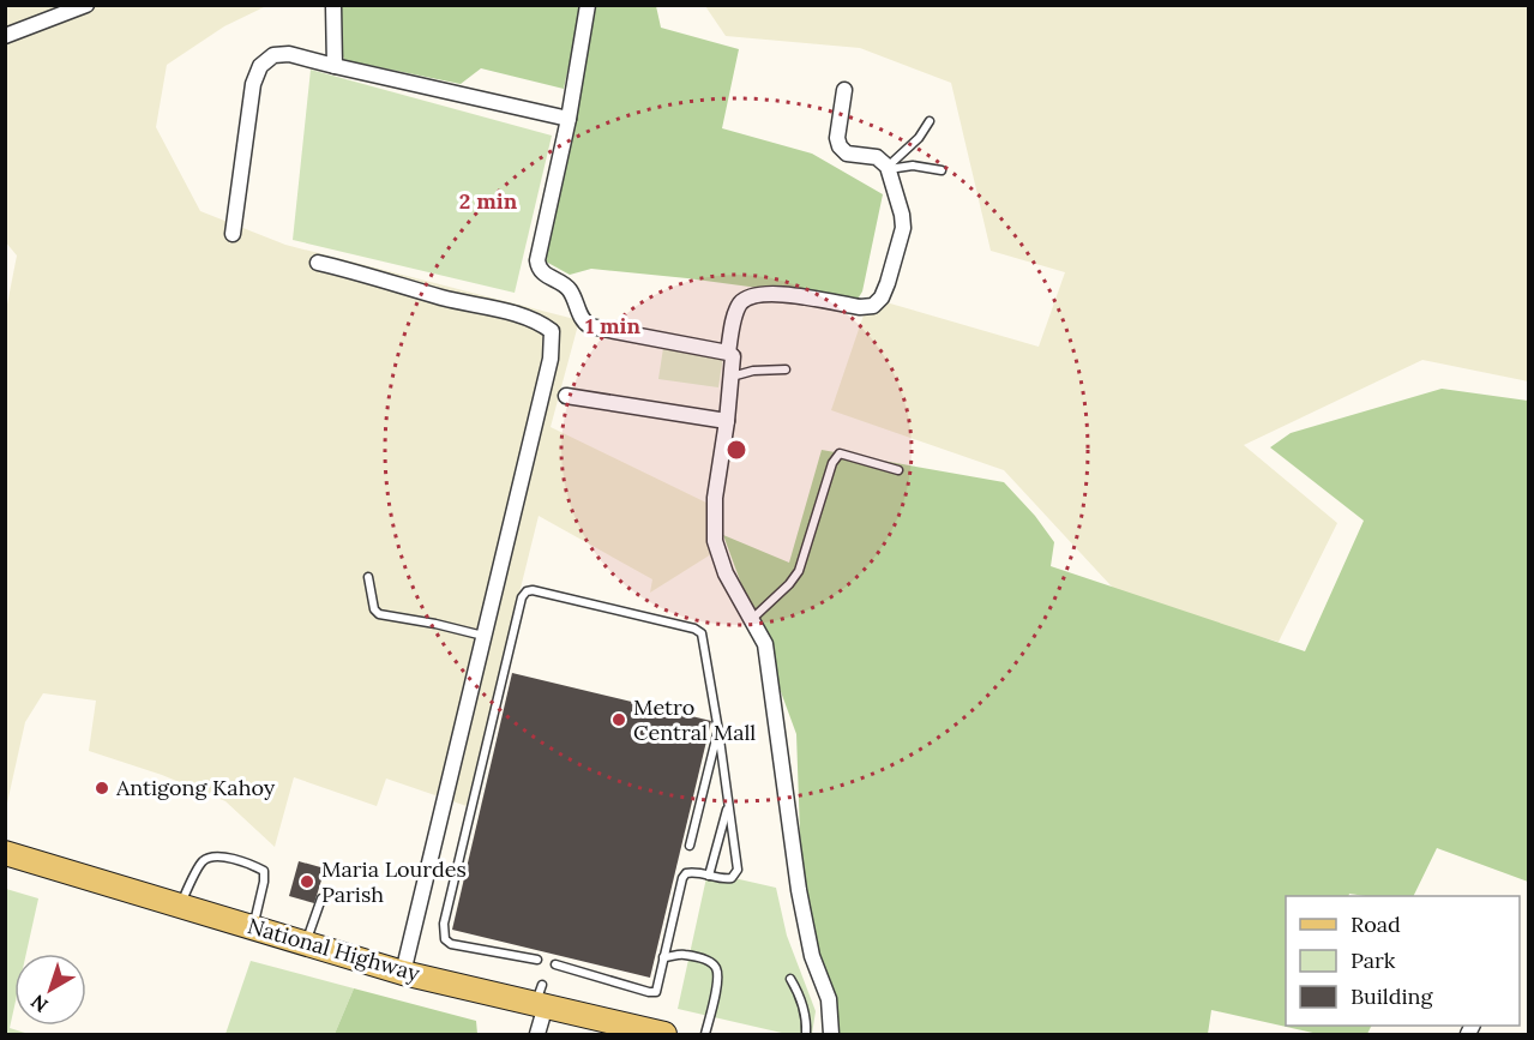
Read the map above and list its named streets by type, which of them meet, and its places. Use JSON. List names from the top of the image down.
{
  "streets": {
    "main road": ["National Highway"]
  },
  "places": ["Metro Central Mall", "Antigong Kahoy", "Maria Lourdes Parish"],
  "legend": ["Road", "Park", "Building"],
  "north": "bottom left",
  "rings": ["2 min", "1 min"]
}
